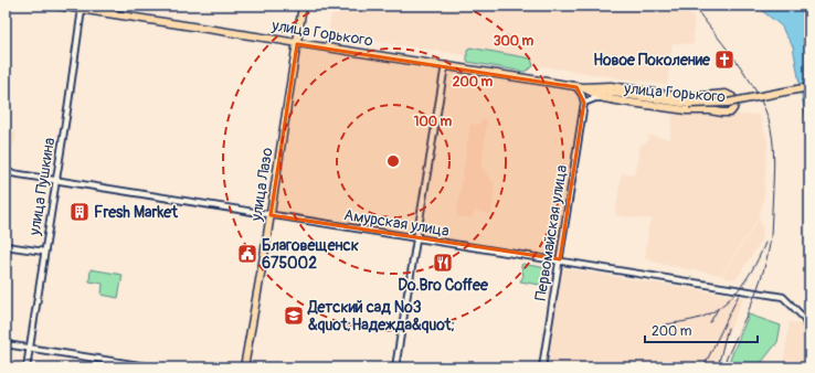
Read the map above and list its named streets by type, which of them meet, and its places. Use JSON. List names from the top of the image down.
{
  "streets": {
    "main road": ["улица Горького", "улица Лазо"],
    "street": ["улица Пушкина", "Амурская улица", "Первомайская улица"]
  },
  "crossings": [
    ["улица Горького", "улица Лазо"],
    ["улица Горького", "улица Пушкина"],
    ["улица Лазо", "Амурская улица"],
    ["улица Пушкина", "Амурская улица"],
    ["Амурская улица", "Первомайская улица"]
  ],
  "places": {
    "church": ["Новое Поколение"],
    "building": ["Fresh Market"],
    "public building": ["Благовещенск 675002"],
    "restaurant": ["Do.Bro Coffee"],
    "school or university": ["Детский сад №3 &quot;Надежда&quot;"]
  },
  "scale_bar": "200 m",
  "rings": ["300 m", "200 m", "100 m"]
}
